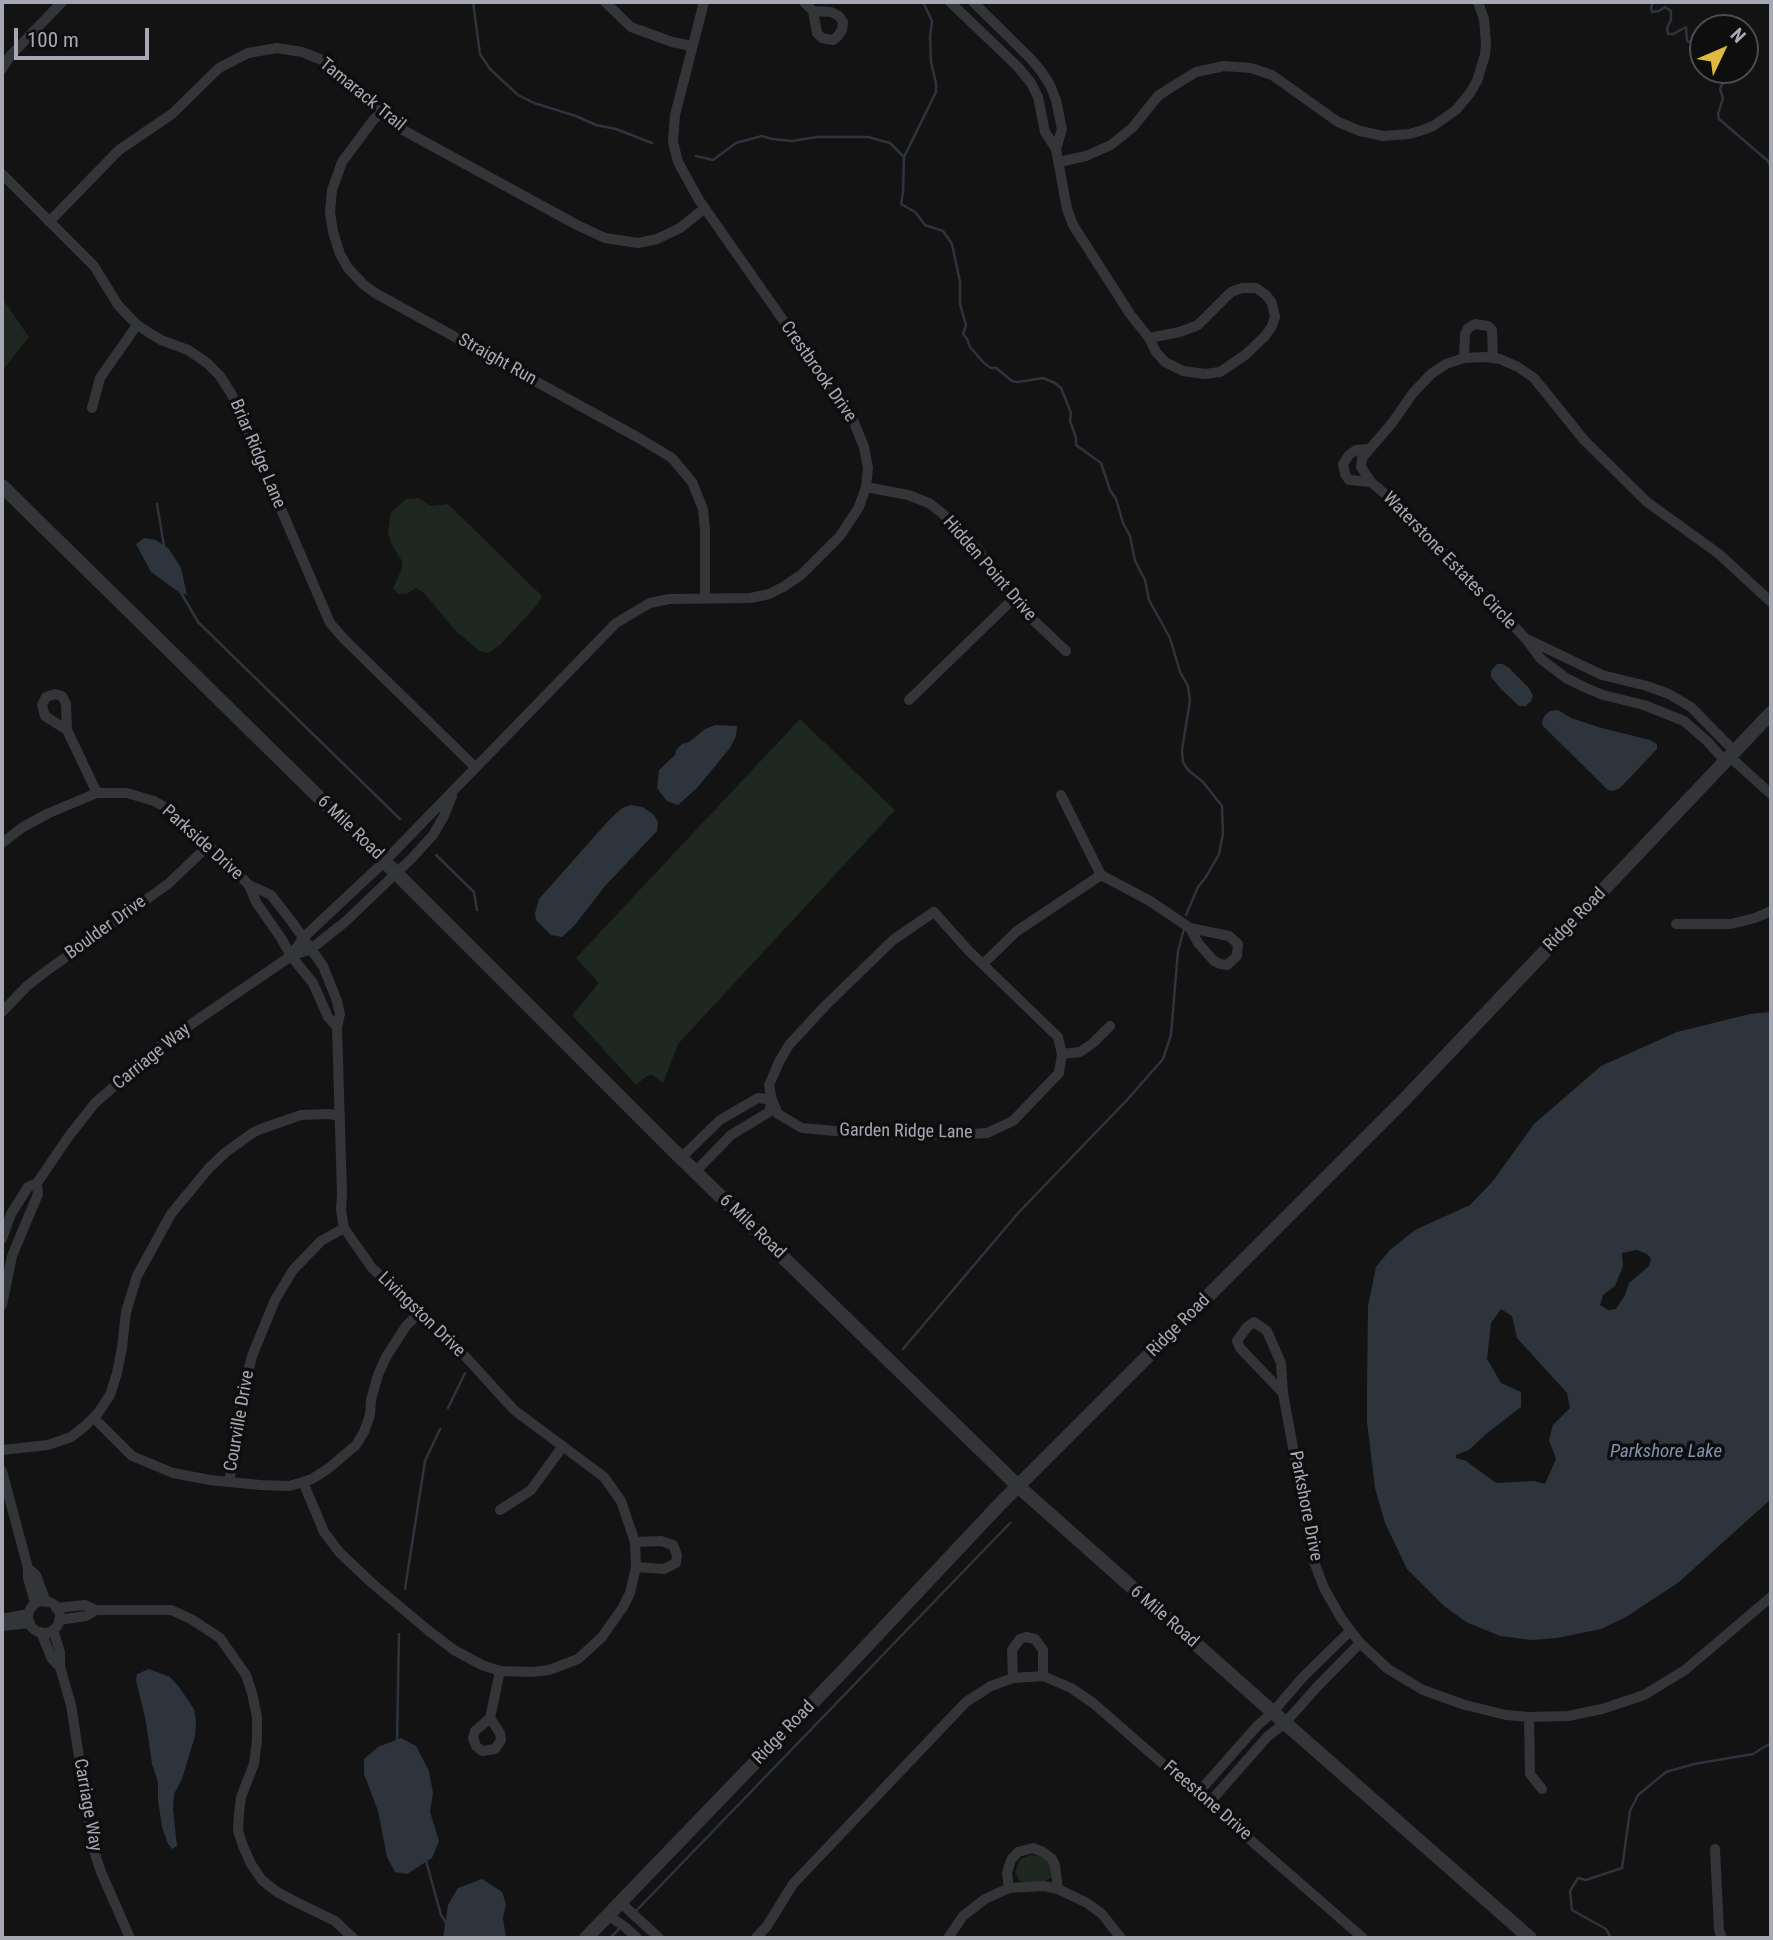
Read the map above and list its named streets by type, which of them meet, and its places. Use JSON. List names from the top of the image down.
{
  "streets": {
    "street": [
      "Tamarack Trail",
      "Straight Run",
      "Crestbrook Drive",
      "Briar Ridge Lane",
      "Waterstone Estates Circle",
      "Hidden Point Drive",
      "6 Mile Road",
      "Parkside Drive",
      "Ridge Road",
      "Boulder Drive",
      "Carriage Way",
      "Garden Ridge Lane",
      "Livingston Drive",
      "Courville Drive",
      "Parkshore Drive",
      "Freestone Drive"
    ]
  },
  "crossings": [
    ["Tamarack Trail", "Straight Run"],
    ["Tamarack Trail", "Crestbrook Drive"],
    ["Tamarack Trail", "Briar Ridge Lane"],
    ["Straight Run", "Crestbrook Drive"],
    ["Crestbrook Drive", "Briar Ridge Lane"],
    ["Crestbrook Drive", "Hidden Point Drive"],
    ["Crestbrook Drive", "6 Mile Road"],
    ["Crestbrook Drive", "Carriage Way"],
    ["Waterstone Estates Circle", "Ridge Road"],
    ["6 Mile Road", "Ridge Road"],
    ["6 Mile Road", "Carriage Way"],
    ["Parkside Drive", "Boulder Drive"],
    ["Parkside Drive", "Carriage Way"],
    ["Livingston Drive", "Courville Drive"]
  ],
  "water": ["Parkshore Lake"],
  "scale_bar": "100 m",
  "north": "top right"
}
